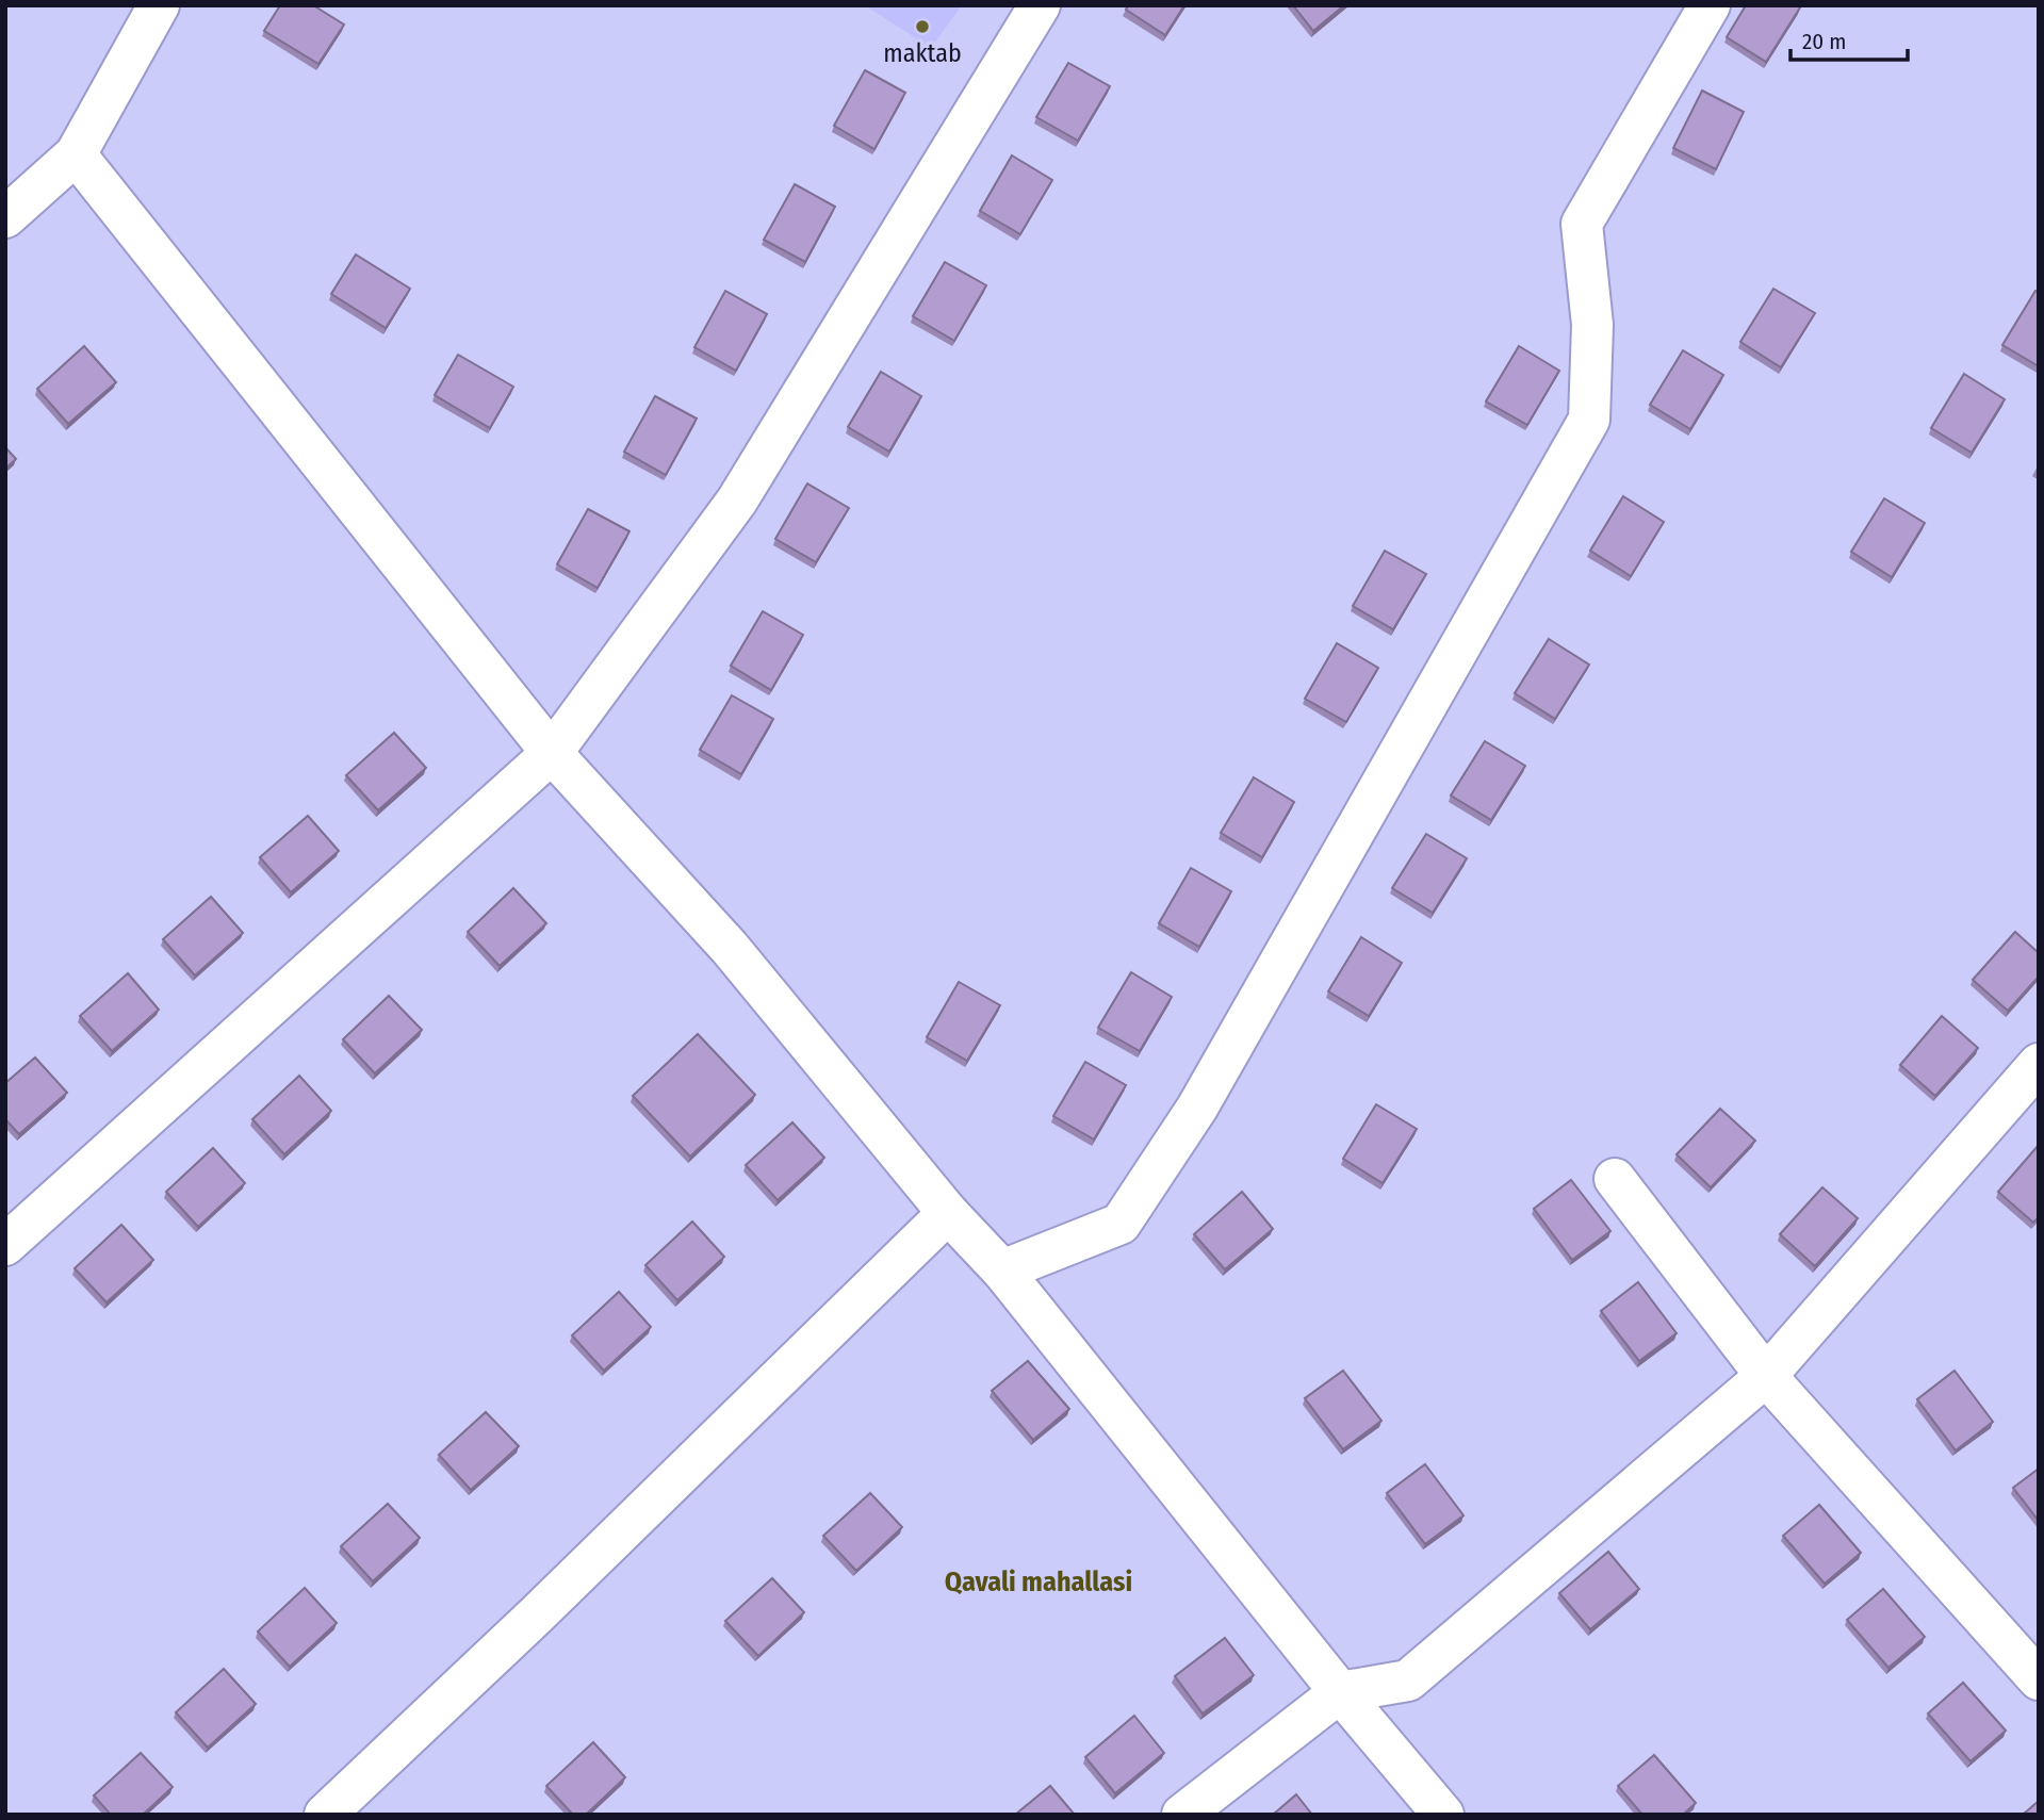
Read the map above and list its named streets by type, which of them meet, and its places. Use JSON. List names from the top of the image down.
{
  "districts": ["Qavali mahallasi"],
  "places": ["maktab"],
  "scale_bar": "20 m"
}
